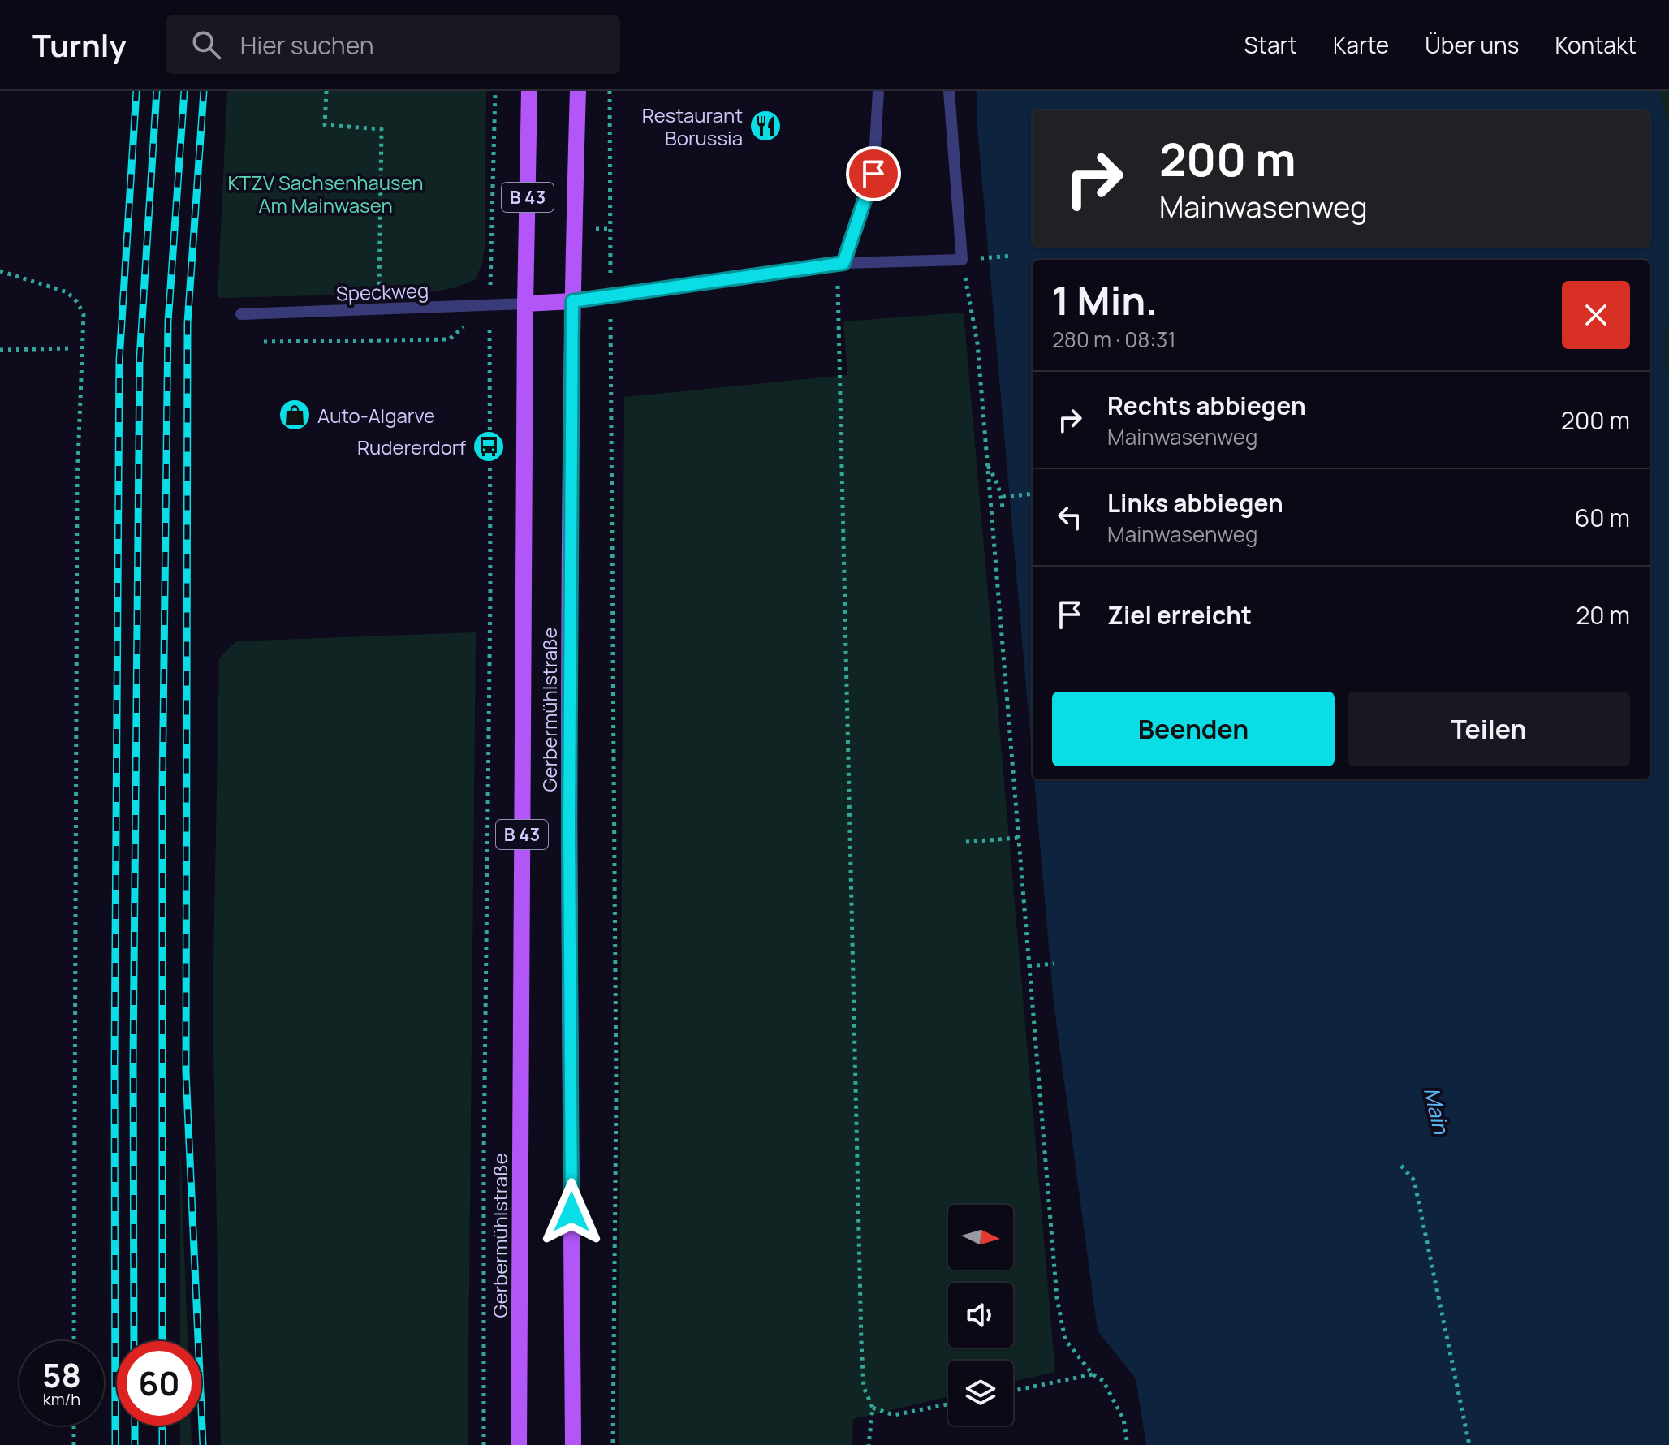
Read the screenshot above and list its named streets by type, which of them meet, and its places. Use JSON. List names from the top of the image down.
{
  "streets": {
    "main road": ["B 43", "Gerbermühlstraße"],
    "lane": ["Speckweg"]
  },
  "crossings": [
    ["Speckweg", "Gerbermühlstraße"]
  ],
  "water": ["Main"],
  "parks": ["KTZV Sachsenhausen Am Mainwasen"],
  "places": {
    "restaurant": ["Restaurant Borussia"],
    "shop": ["Auto-Algarve"],
    "bus stop": ["Rudererdorf"]
  },
  "north": "right",
  "page": {
    "header": "Turnly",
    "search": "Hier suchen",
    "nav": [
      "Start",
      "Karte",
      "Über uns",
      "Kontakt"
    ],
    "turn": ["200 m", "Mainwasenweg"],
    "heading": ["1 Min.", "280 m · 08:31"],
    "list": [
      {
        "name": "Rechts abbiegen",
        "note": "Mainwasenweg",
        "value": "200 m"
      },
      {
        "name": "Links abbiegen",
        "note": "Mainwasenweg",
        "value": "60 m"
      },
      {
        "name": "Ziel erreicht",
        "value": "20 m"
      }
    ],
    "buttons": ["Beenden", "Teilen"],
    "speed": "58 km/h",
    "limit": "60"
  }
}
